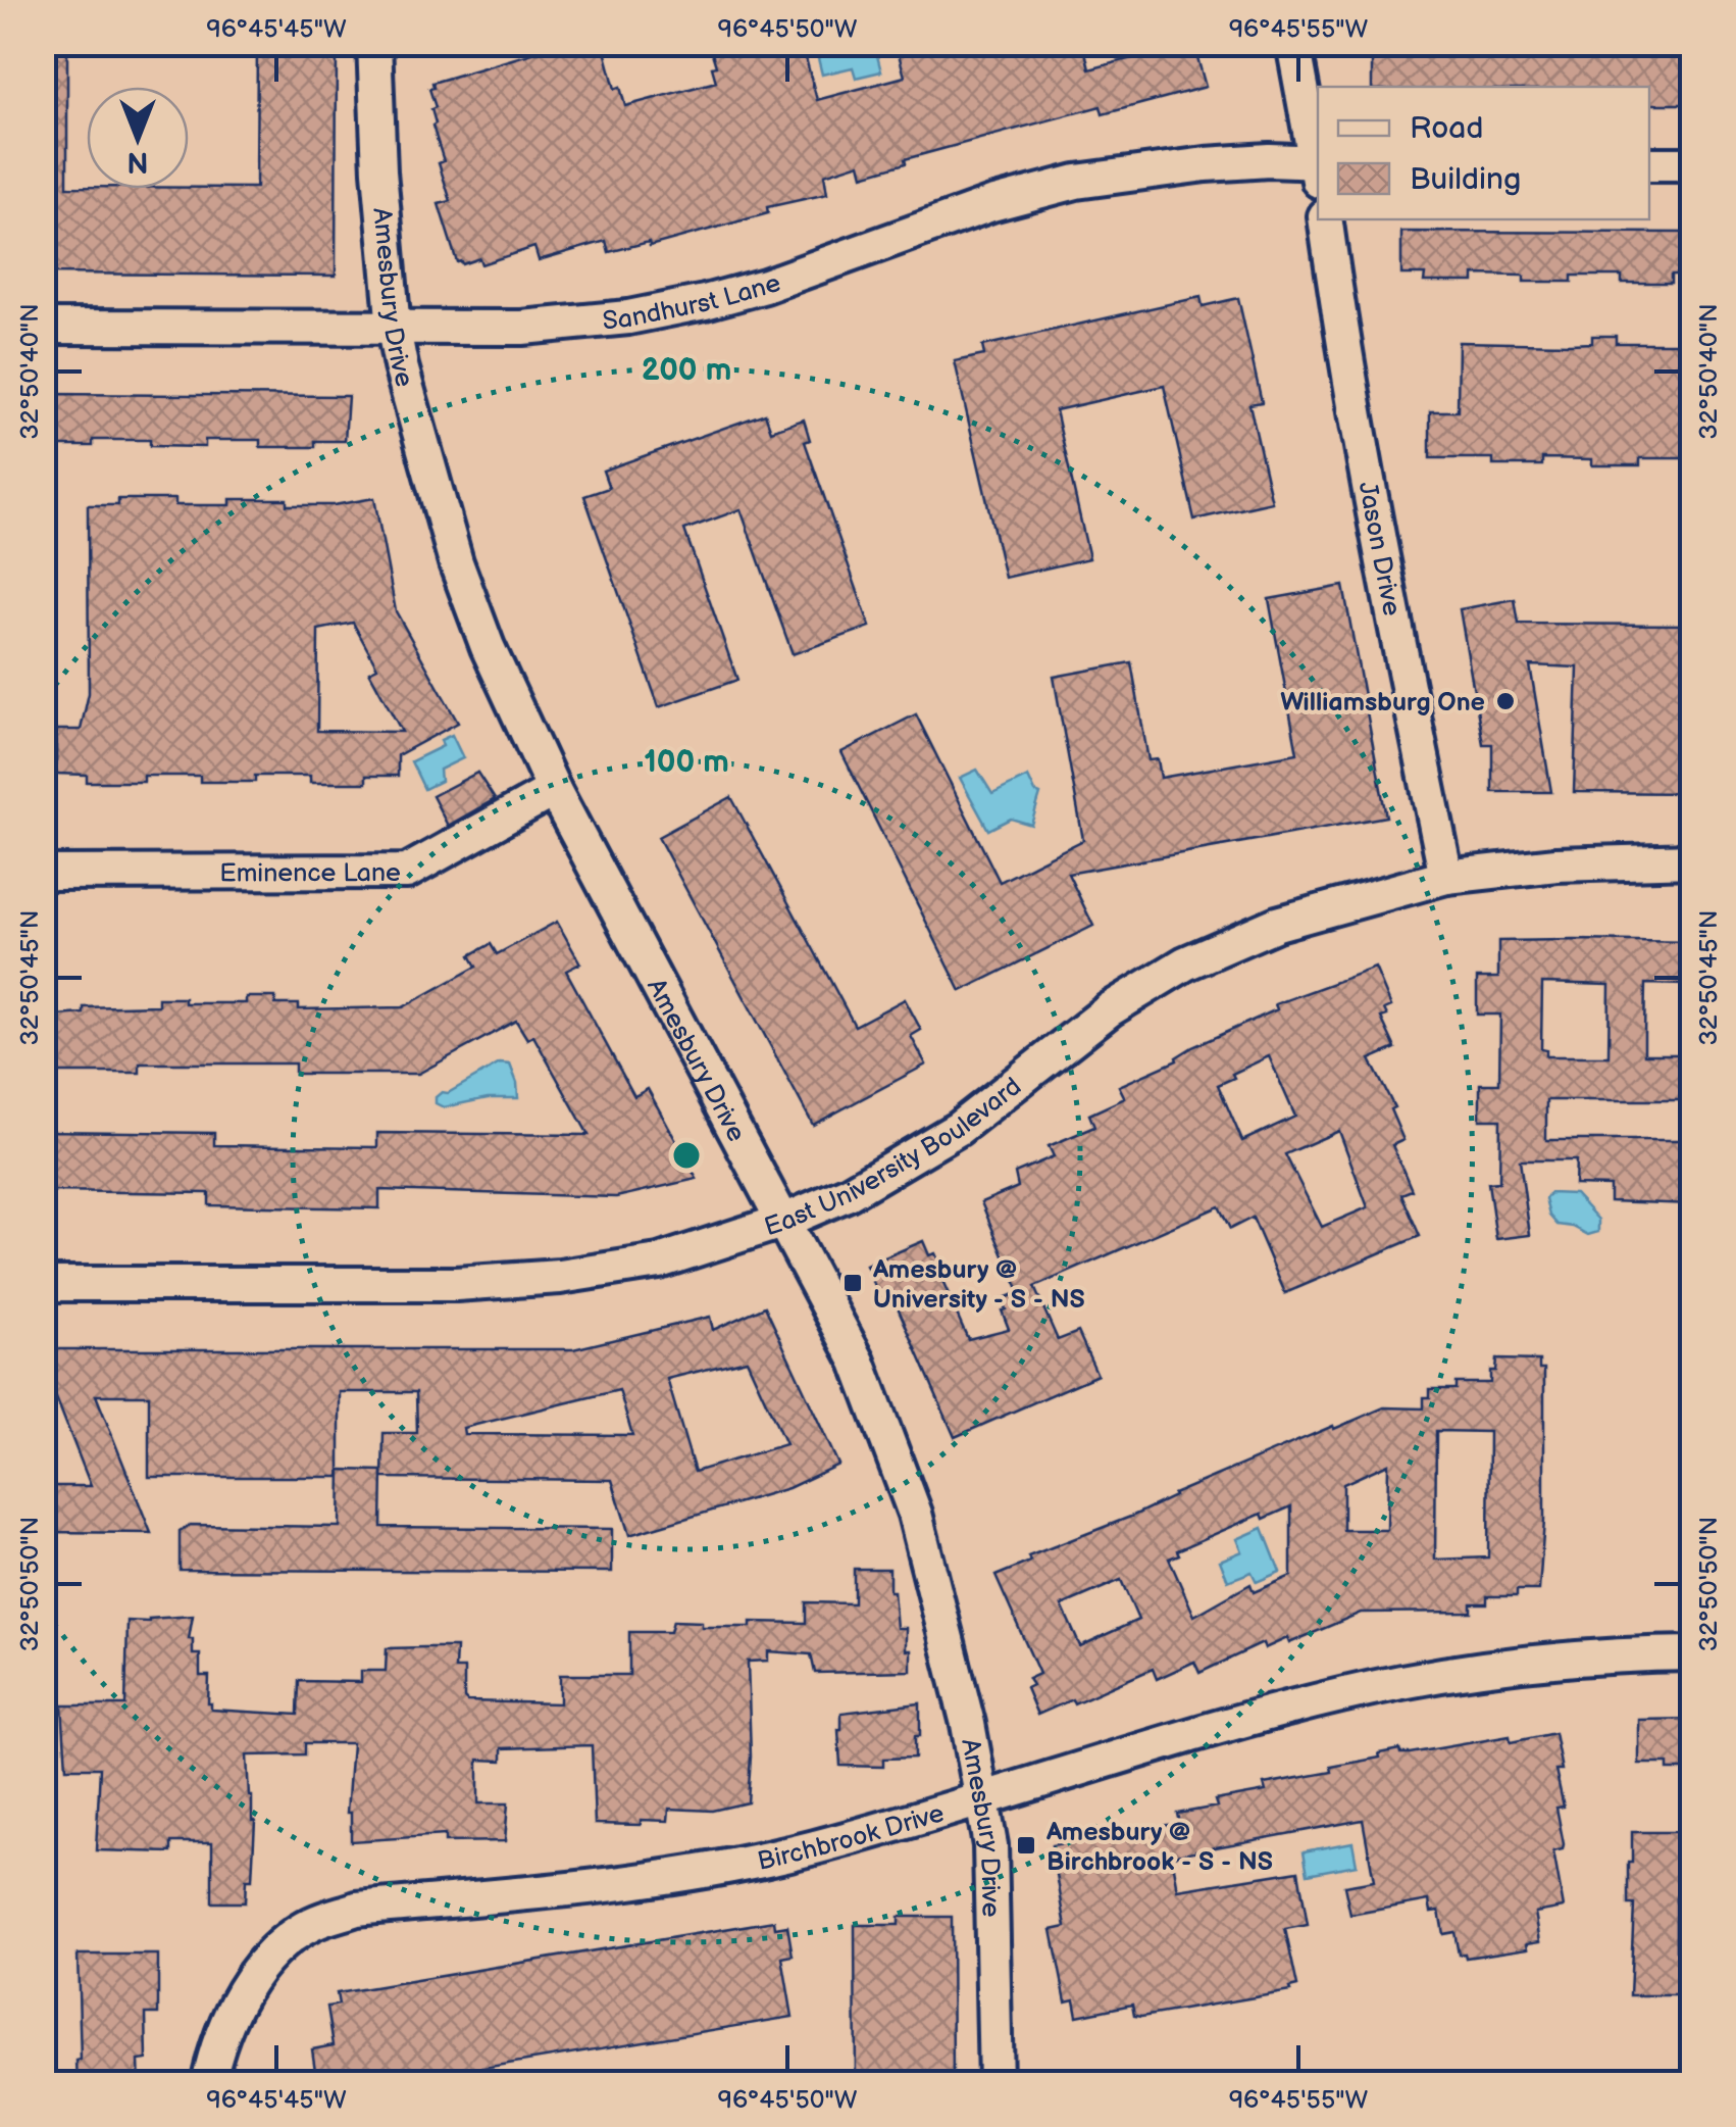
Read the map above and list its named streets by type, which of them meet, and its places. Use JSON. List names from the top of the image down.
{
  "streets": {
    "street": [
      "Amesbury Drive",
      "Sandhurst Lane",
      "Jason Drive",
      "Eminence Lane",
      "East University Boulevard",
      "Birchbrook Drive"
    ]
  },
  "crossings": [
    ["Amesbury Drive", "Sandhurst Lane"],
    ["Amesbury Drive", "Eminence Lane"],
    ["Amesbury Drive", "East University Boulevard"],
    ["Amesbury Drive", "Birchbrook Drive"],
    ["Jason Drive", "East University Boulevard"]
  ],
  "places": {
    "other": ["Williamsburg One"],
    "transit": ["Amesbury @ University - S - NS", "Amesbury @ Birchbrook - S - NS"]
  },
  "legend": ["Road", "Building"],
  "north": "bottom",
  "coordinates": [
    "96°45'45\"W",
    "96°45'50\"W",
    "96°45'55\"W",
    "32°50'40\"N",
    "32°50'45\"N",
    "32°50'50\"N"
  ],
  "rings": ["200 m", "100 m"]
}
